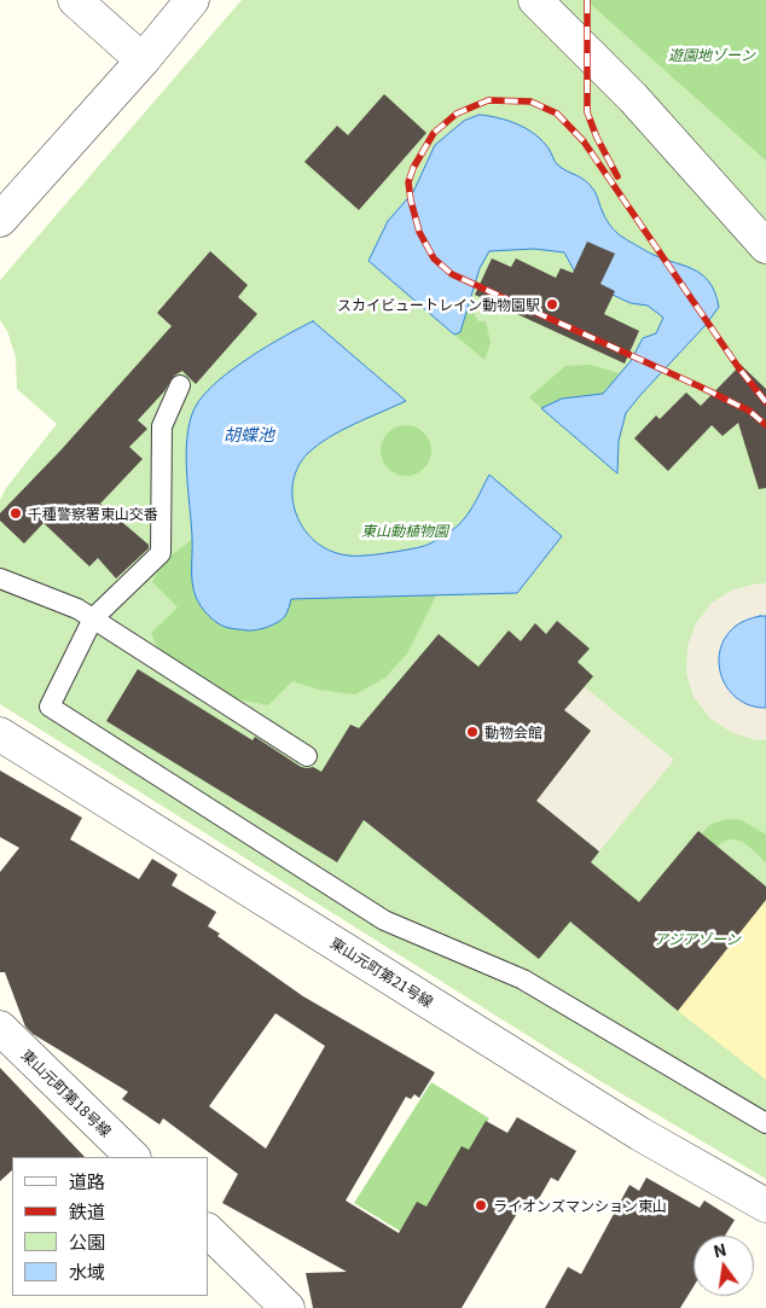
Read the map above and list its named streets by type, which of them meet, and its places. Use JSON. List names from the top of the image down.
{
  "streets": {
    "street": ["東山元町第21号線", "東山元町第18号線"]
  },
  "water": ["胡蝶池"],
  "parks": ["遊園地ゾーン", "東山動植物園", "アジアゾーン"],
  "places": [
    "スカイビュートレイン動物園駅",
    "千種警察署東山交番",
    "動物会館",
    "ライオンズマンション東山"
  ],
  "legend": [
    "道路",
    "鉄道",
    "公園",
    "水域"
  ],
  "north": "top"
}
